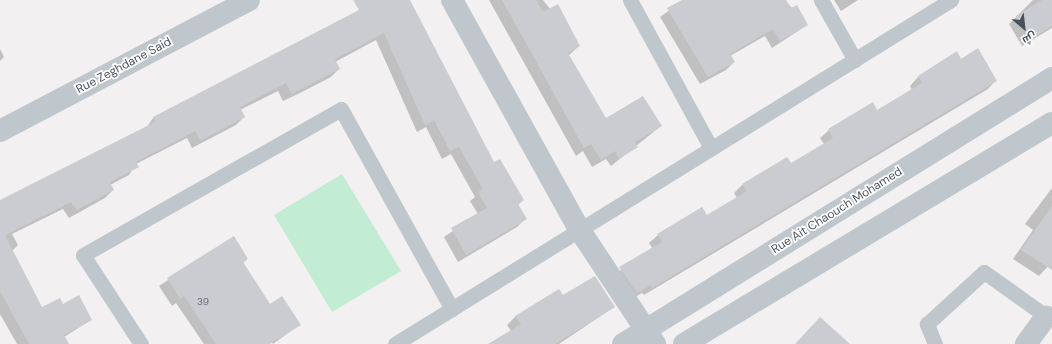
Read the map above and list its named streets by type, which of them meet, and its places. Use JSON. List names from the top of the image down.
{
  "streets": {
    "street": ["Rue Zeghdane Said", "Rue Ait Chaouch Mohamed"]
  },
  "house_numbers": ["39"],
  "north": "bottom right"
}
